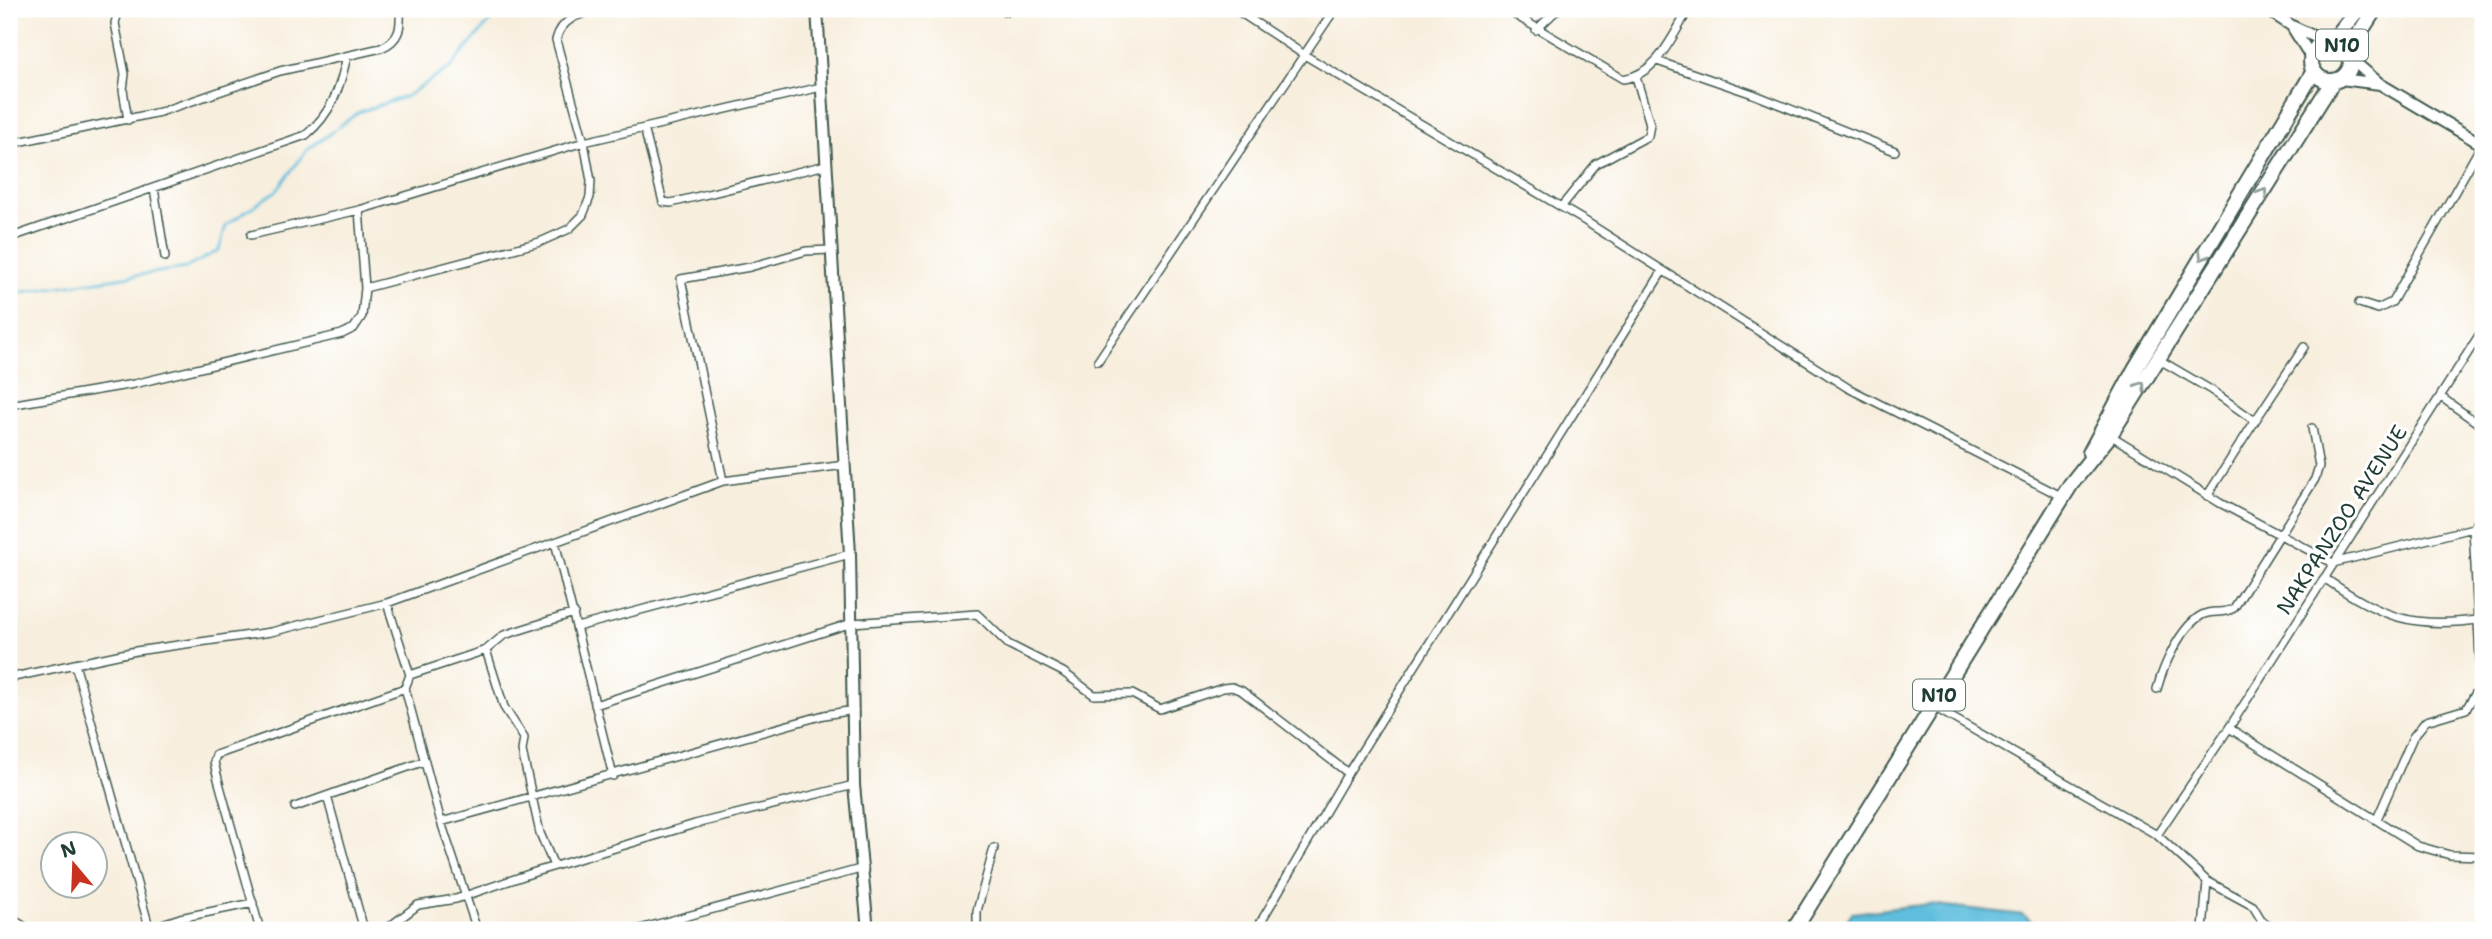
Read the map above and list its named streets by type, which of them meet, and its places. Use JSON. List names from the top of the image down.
{
  "streets": {
    "highway": ["N10"],
    "street": ["NAKPANZOO AVENUE"]
  },
  "north": "top"
}
